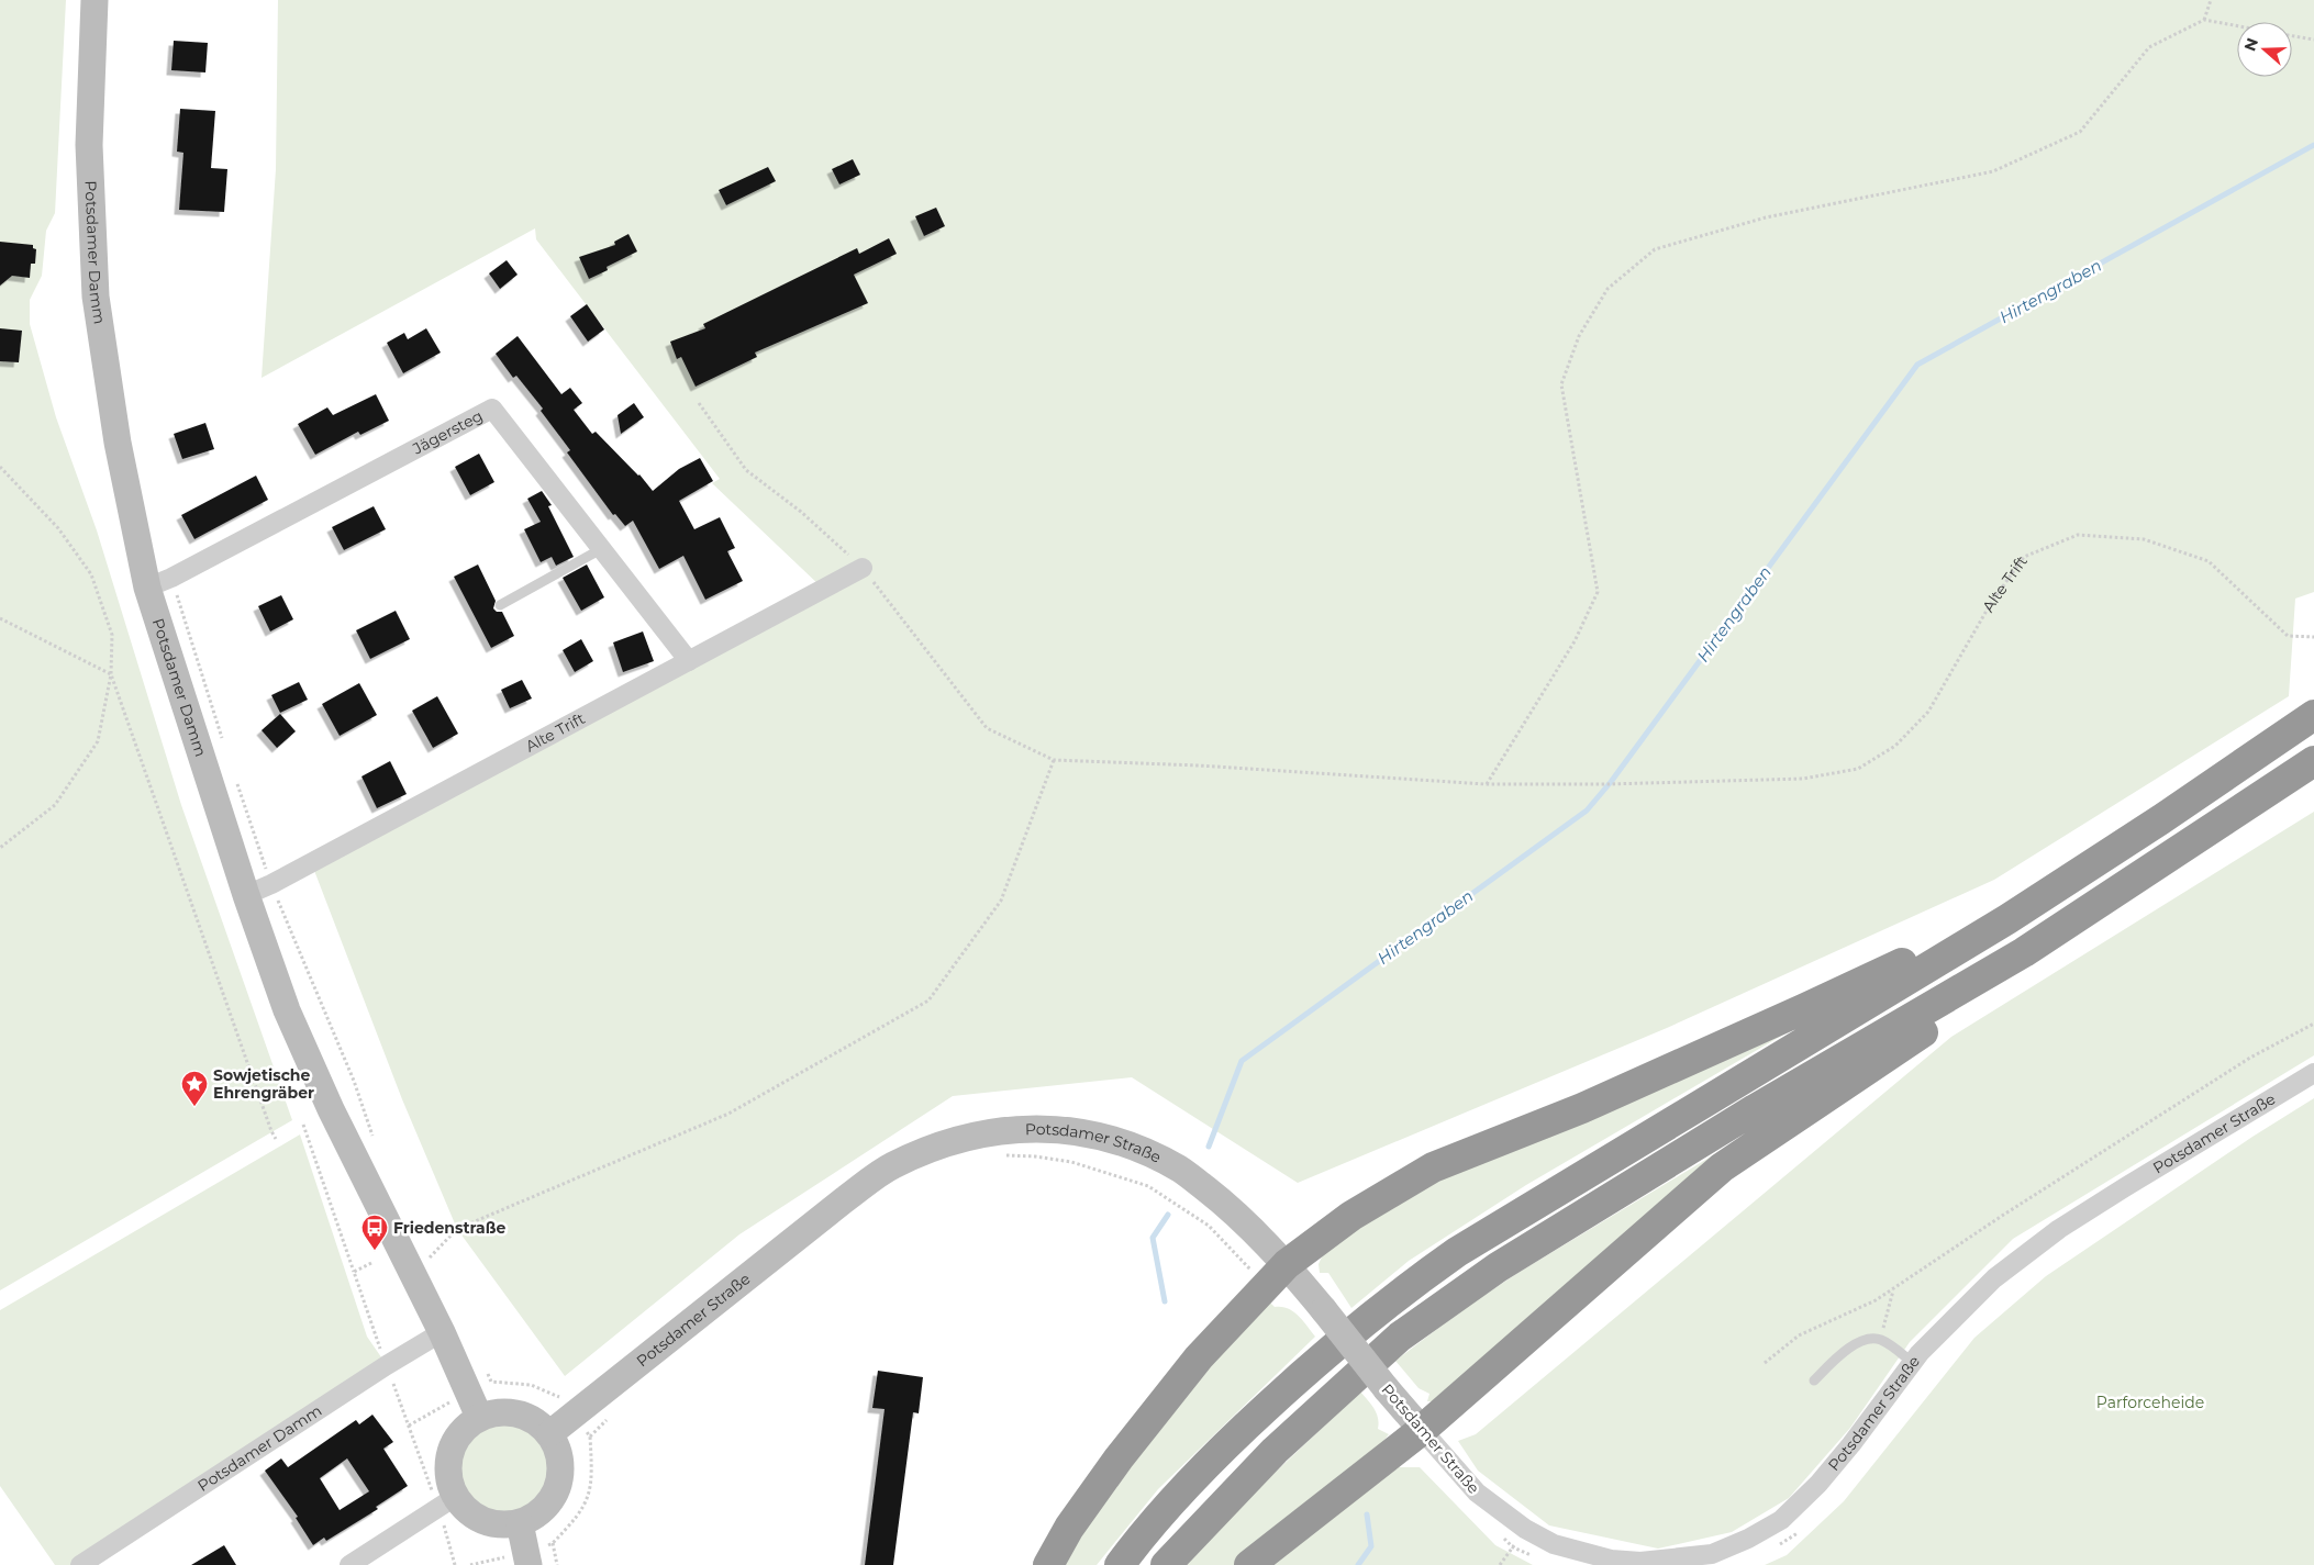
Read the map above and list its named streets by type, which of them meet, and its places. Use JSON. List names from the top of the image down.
{
  "streets": {
    "street": [
      "Potsdamer Damm",
      "Jägersteg",
      "Alte Trift",
      "Potsdamer Straße"
    ]
  },
  "crossings": [
    ["Potsdamer Damm", "Jägersteg"],
    ["Potsdamer Damm", "Alte Trift"],
    ["Potsdamer Damm", "Potsdamer Straße"],
    ["Jägersteg", "Alte Trift"]
  ],
  "water": ["Hirtengraben"],
  "parks": ["Parforceheide"],
  "places": {
    "place": ["Sowjetische Ehrengräber"],
    "bus stop": ["Friedenstraße"]
  },
  "north": "left"
}
